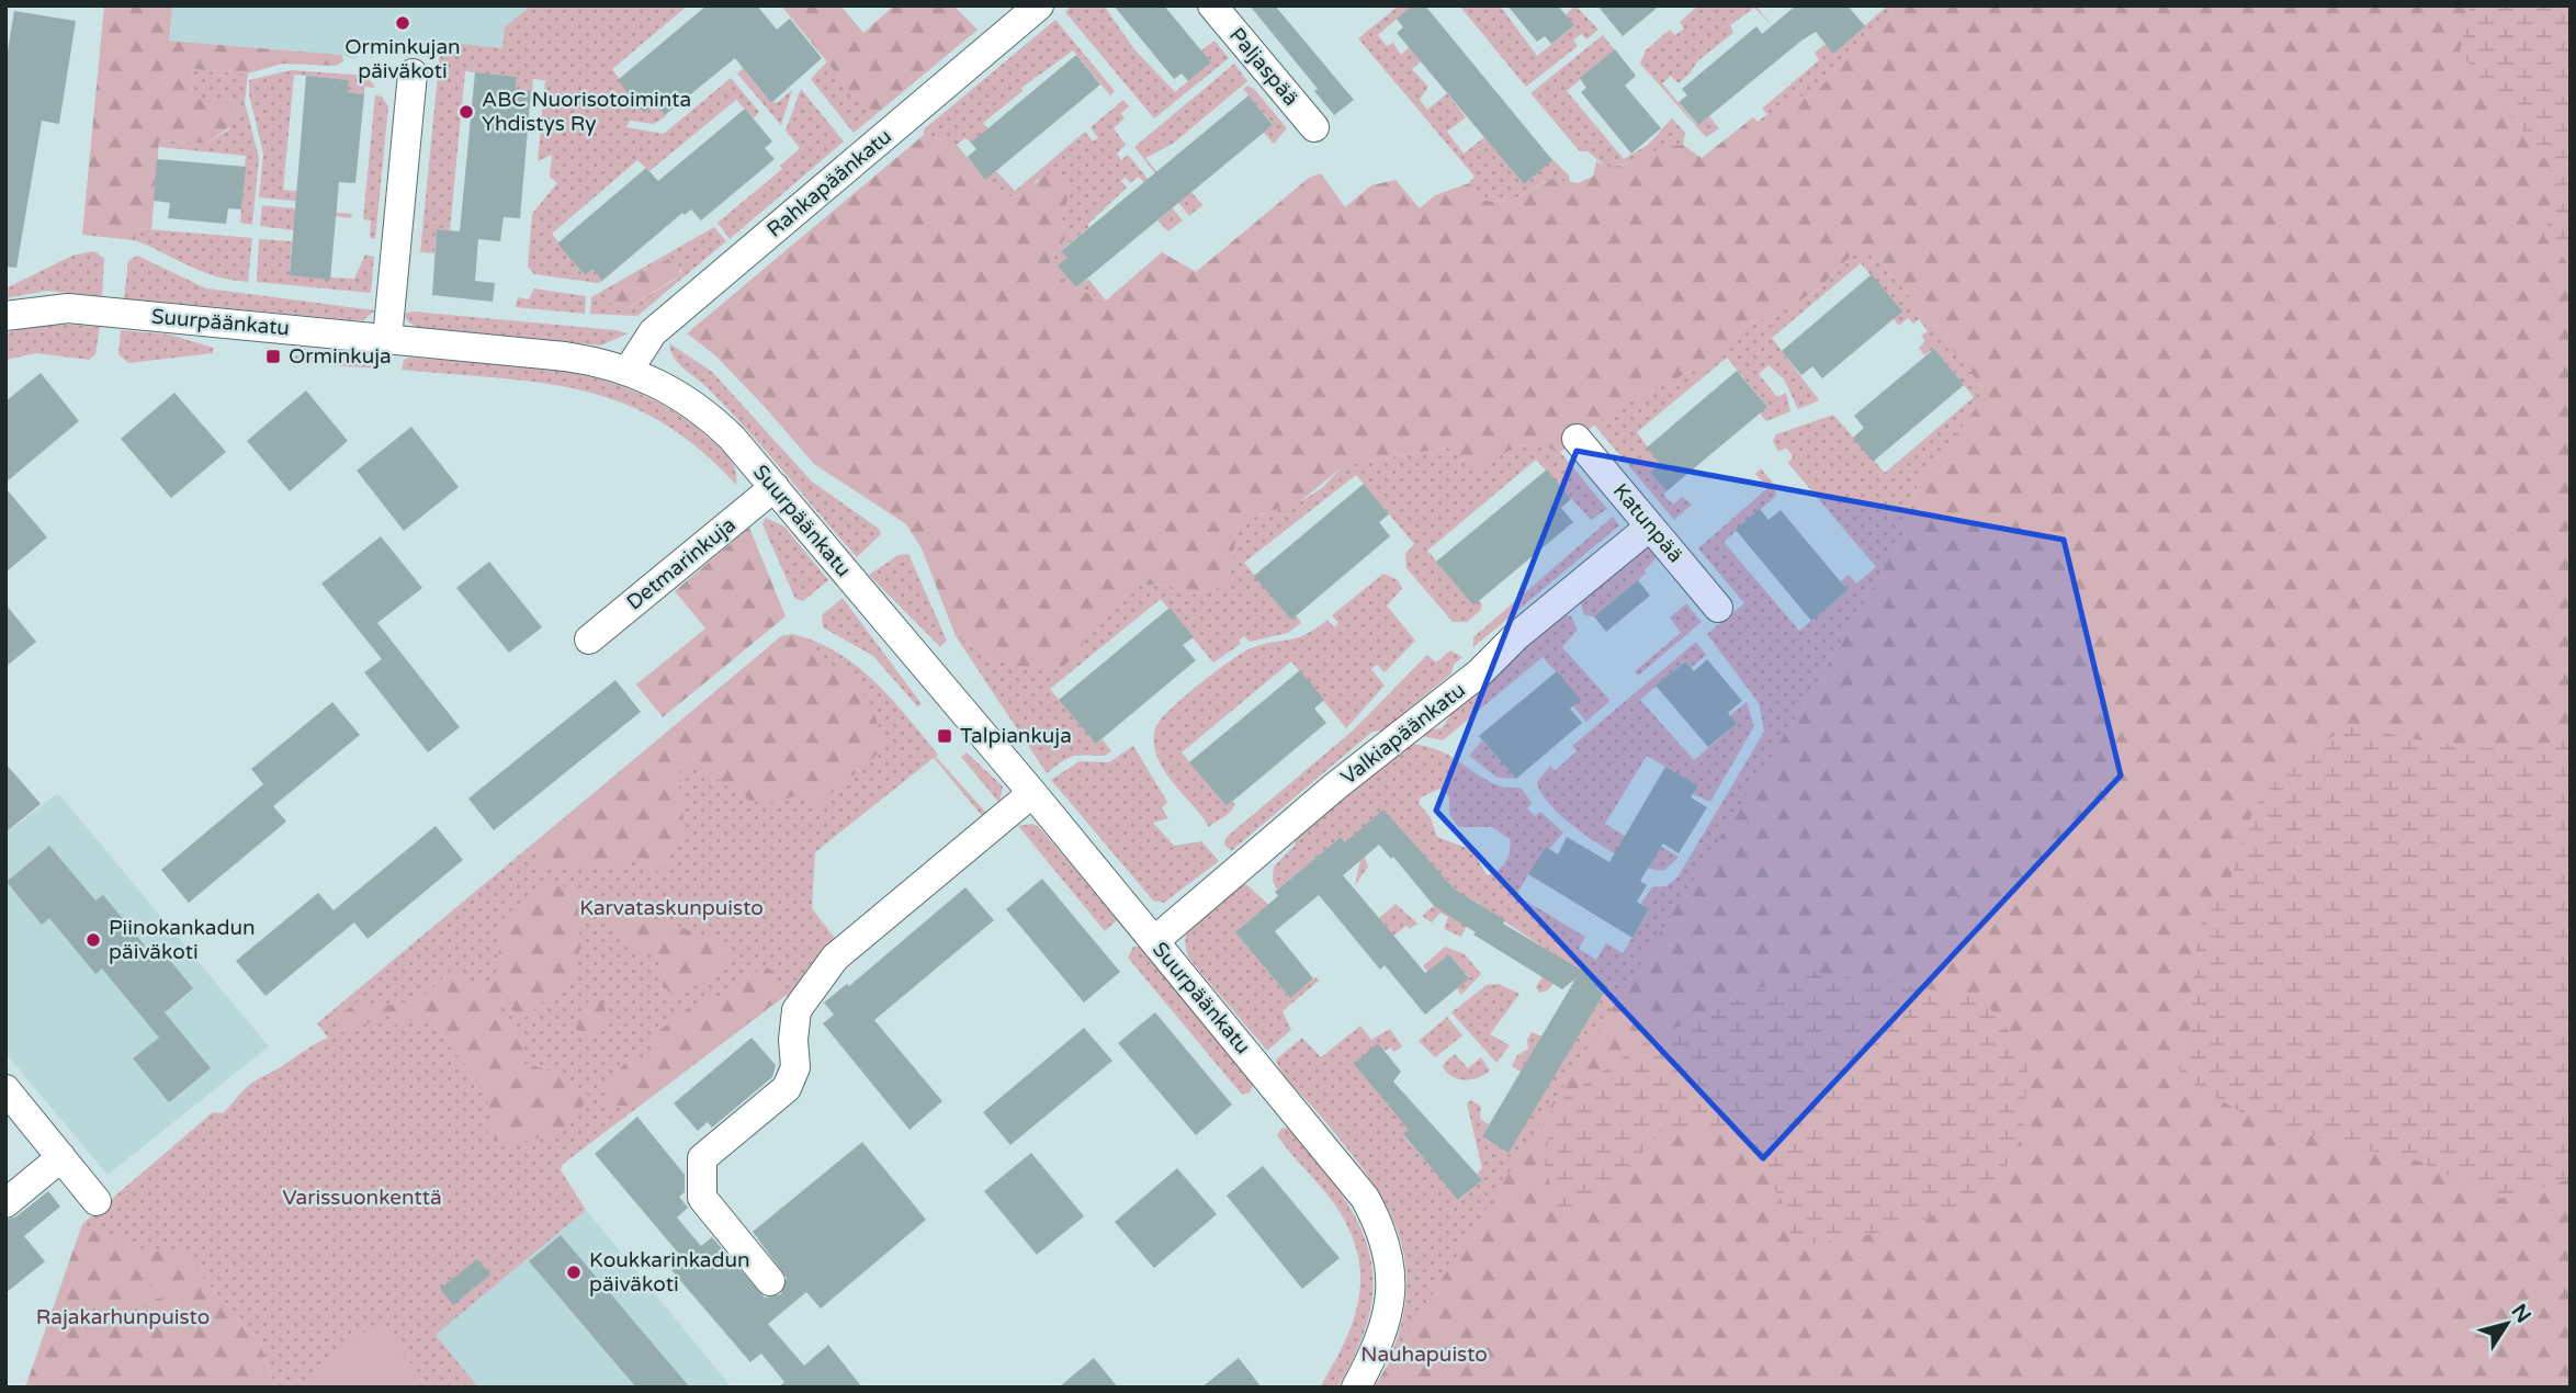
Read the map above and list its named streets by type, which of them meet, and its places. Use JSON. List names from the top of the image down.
{
  "streets": {
    "street": [
      "Paljaspää",
      "Rahkapäänkatu",
      "Suurpäänkatu",
      "Katunpää",
      "Detmarinkuja",
      "Valkiapäänkatu"
    ]
  },
  "crossings": [
    ["Rahkapäänkatu", "Suurpäänkatu"],
    ["Suurpäänkatu", "Detmarinkuja"],
    ["Suurpäänkatu", "Valkiapäänkatu"],
    ["Katunpää", "Valkiapäänkatu"]
  ],
  "parks": [
    "Karvataskunpuisto",
    "Varissuonkenttä",
    "Rajakarhunpuisto",
    "Nauhapuisto"
  ],
  "places": {
    "other": [
      "Orminkujan päiväkoti",
      "ABC Nuorisotoiminta Yhdistys Ry",
      "Piinokankadun päiväkoti",
      "Koukkarinkadun päiväkoti"
    ],
    "transit": ["Orminkuja", "Talpiankuja"]
  },
  "north": "top right"
}
